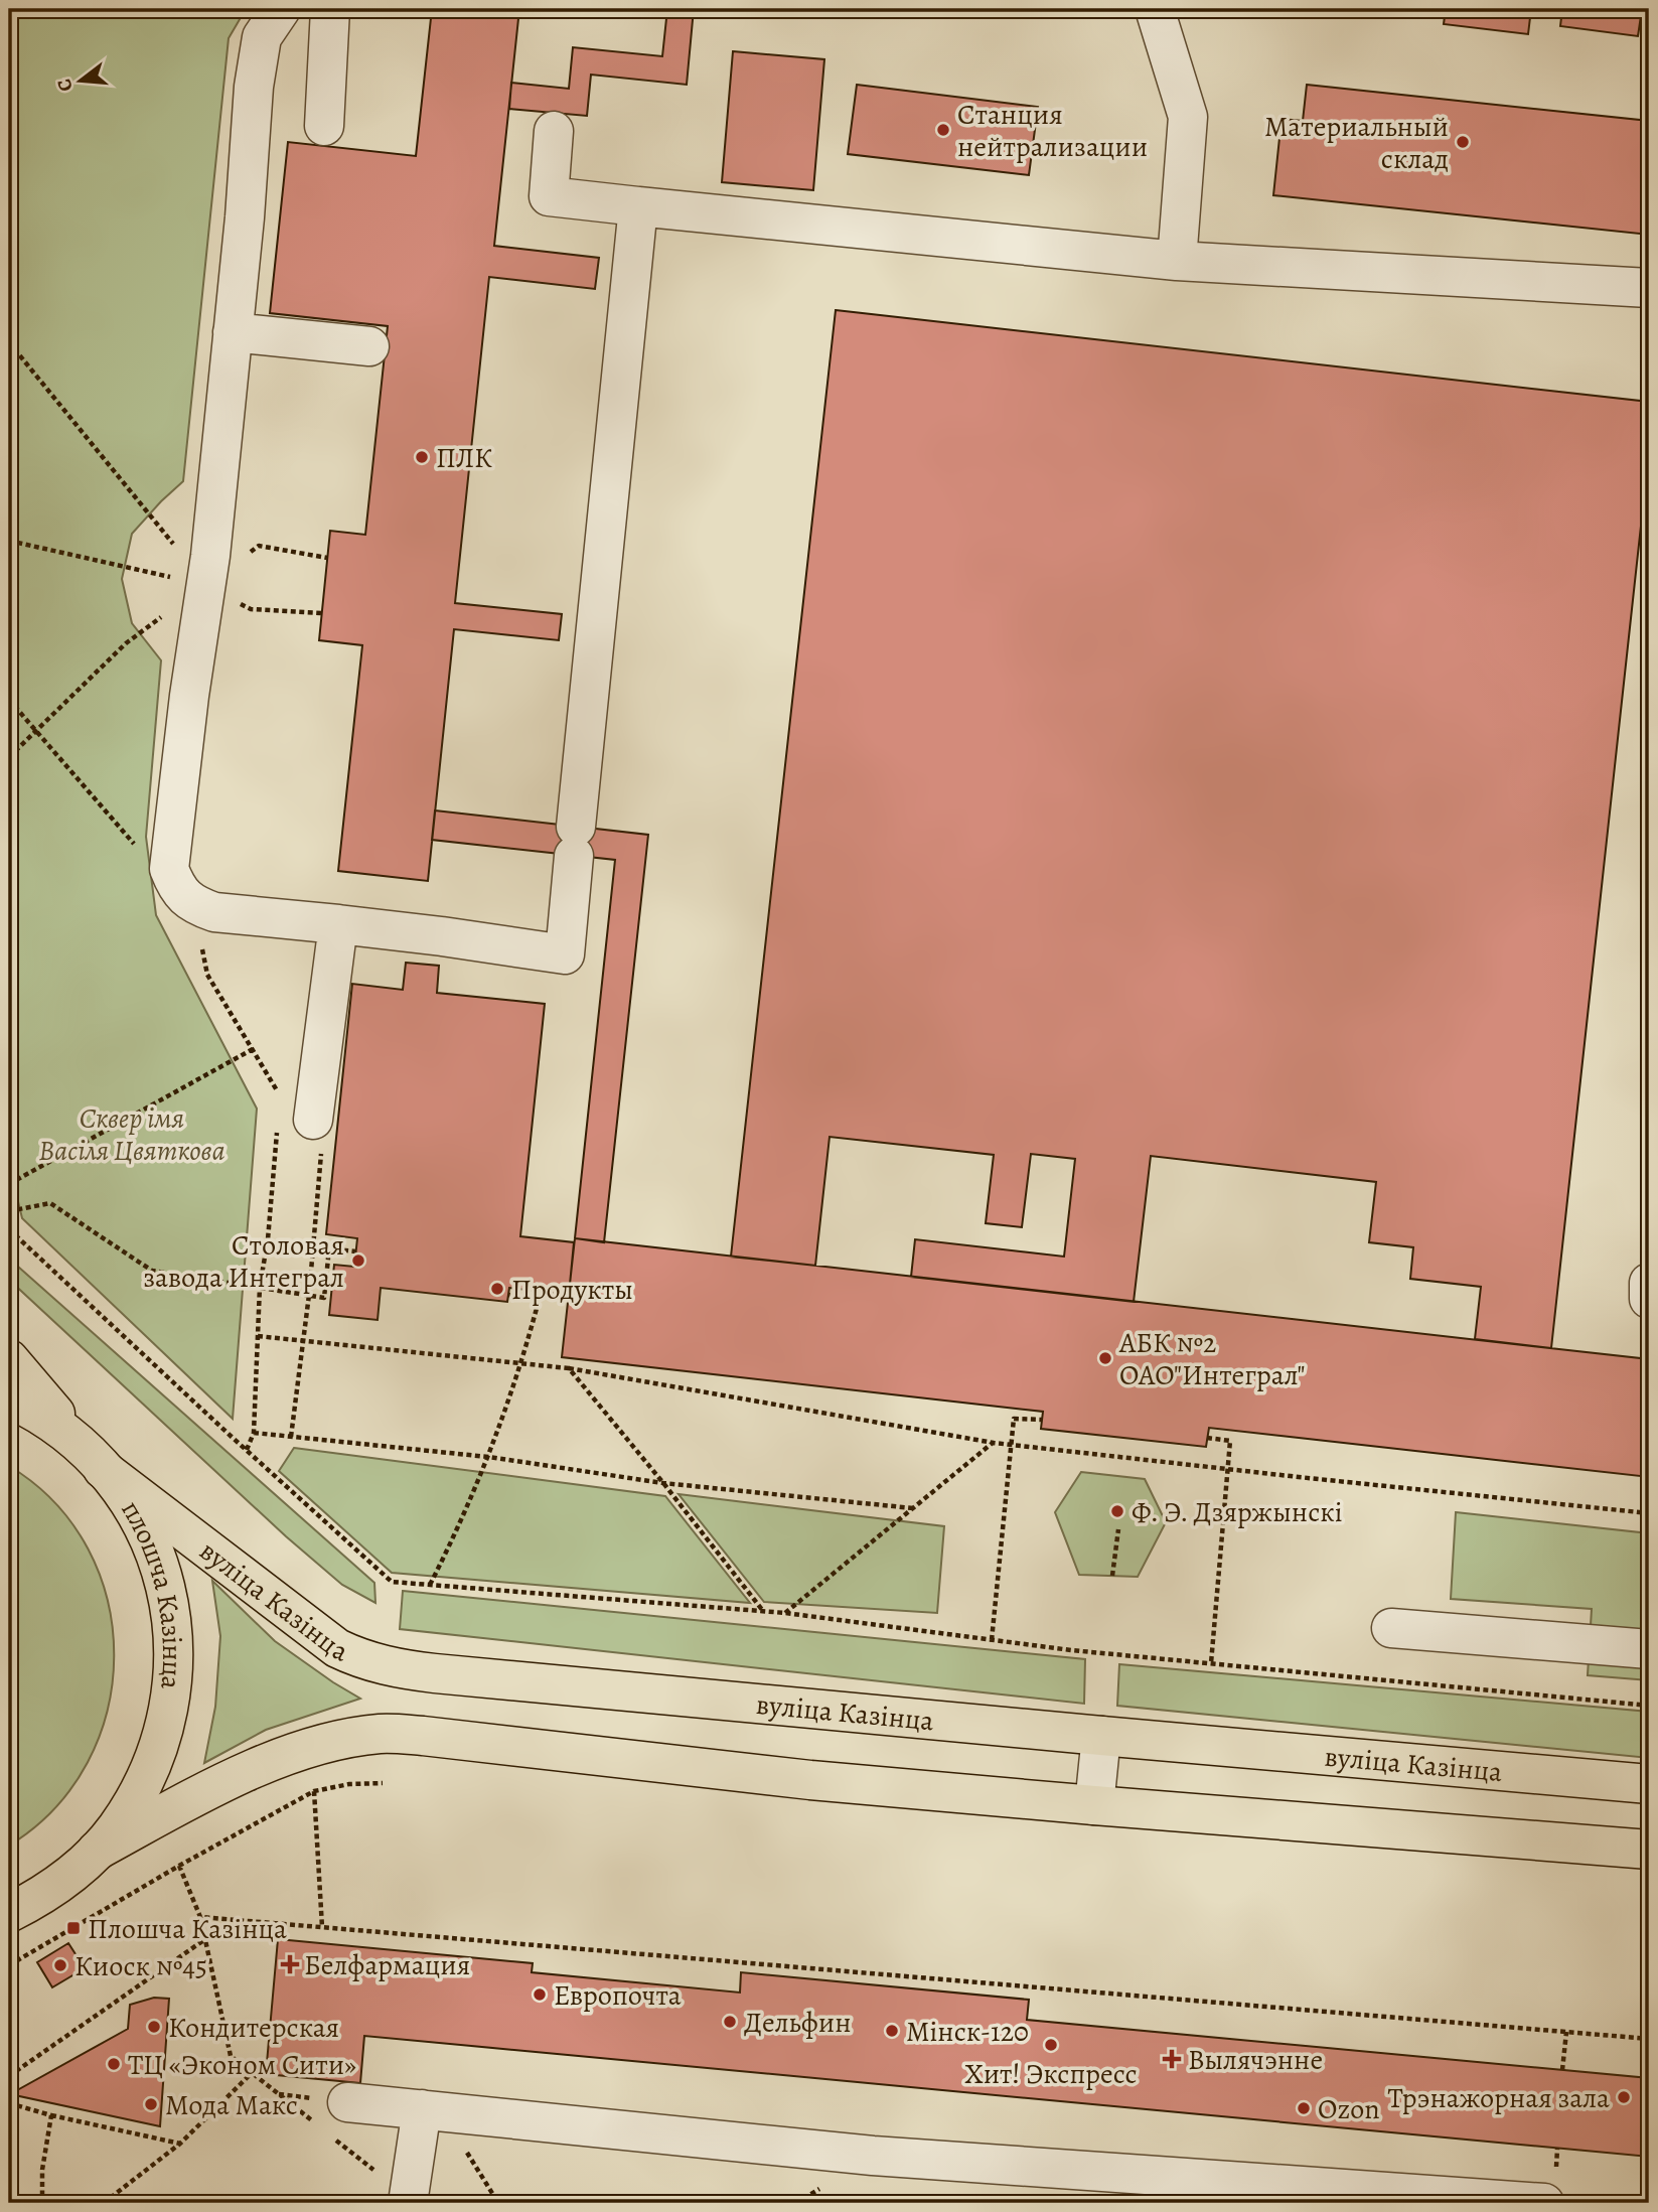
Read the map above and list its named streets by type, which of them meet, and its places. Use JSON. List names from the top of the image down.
{
  "streets": {
    "main road": ["плошча Казінца", "вуліца Казінца"]
  },
  "crossings": [
    ["плошча Казінца", "вуліца Казінца"]
  ],
  "parks": ["Сквер імя Васіля Цвяткова"],
  "places": {
    "other": [
      "Станция нейтрализации",
      "Материальный склад",
      "ПЛК",
      "Столовая завода Интеграл",
      "Продукты",
      "АБК №2 ОАО\"Интеграл\"",
      "Ф. Э. Дзяржынскі",
      "Киоск №45",
      "Европочта",
      "Дельфин",
      "Кондитерская",
      "Мінск-120",
      "Хит! Экспресс",
      "ТЦ «Эконом Сити»",
      "Трэнажорная зала",
      "Мода Макс",
      "Ozon"
    ],
    "transit": ["Плошча Казінца"],
    "health": ["Белфармация", "Вылячэнне"]
  },
  "north": "left"
}
